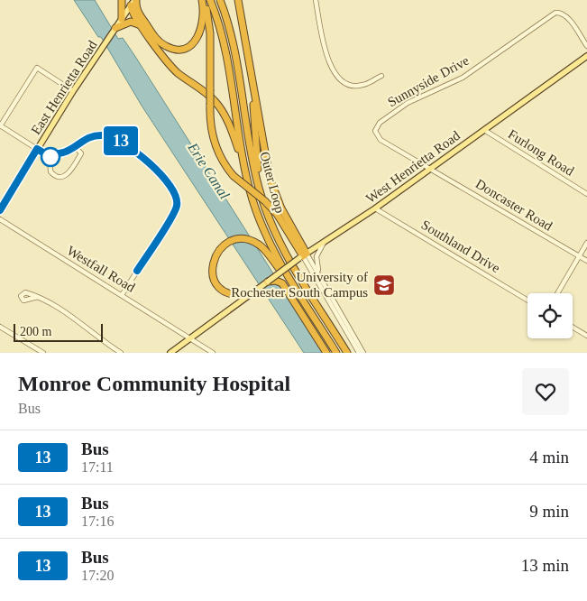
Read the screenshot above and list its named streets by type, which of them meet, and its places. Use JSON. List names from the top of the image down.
{
  "streets": {
    "highway": ["Outer Loop"],
    "main road": ["East Henrietta Road", "West Henrietta Road"],
    "street": [
      "Sunnyside Drive",
      "Furlong Road",
      "Doncaster Road",
      "Southland Drive",
      "Westfall Road"
    ]
  },
  "crossings": [
    ["Sunnyside Drive", "West Henrietta Road"],
    ["Sunnyside Drive", "Doncaster Road"],
    ["Furlong Road", "West Henrietta Road"],
    ["West Henrietta Road", "Doncaster Road"],
    ["West Henrietta Road", "Southland Drive"],
    ["West Henrietta Road", "Westfall Road"]
  ],
  "water": ["Erie Canal"],
  "places": {
    "school or university": ["University of Rochester South Campus"]
  },
  "lines": ["bus line 13"],
  "scale_bar": "200 m",
  "page": {
    "on_map": "13",
    "scale": "200 m",
    "heading": ["Monroe Community Hospital", "Bus"],
    "list": [
      {
        "mark": "13",
        "name": "Bus",
        "note": "17:11",
        "value": "4 min"
      },
      {
        "mark": "13",
        "name": "Bus",
        "note": "17:16",
        "value": "9 min"
      },
      {
        "mark": "13",
        "name": "Bus",
        "note": "17:20",
        "value": "13 min"
      }
    ]
  }
}
